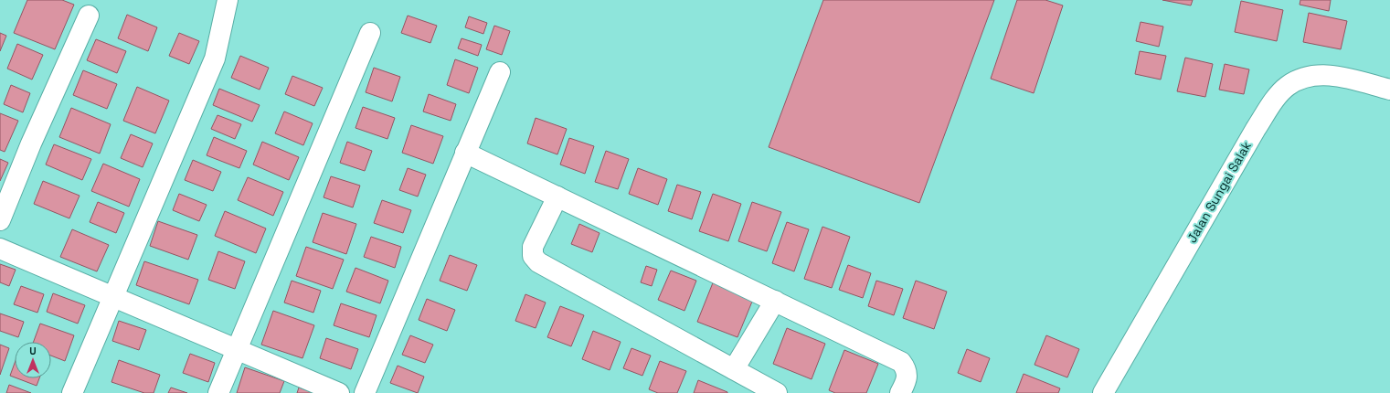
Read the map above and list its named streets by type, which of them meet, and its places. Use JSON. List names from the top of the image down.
{
  "streets": {
    "street": ["Jalan Sungai Salak"]
  },
  "north": "top"
}
